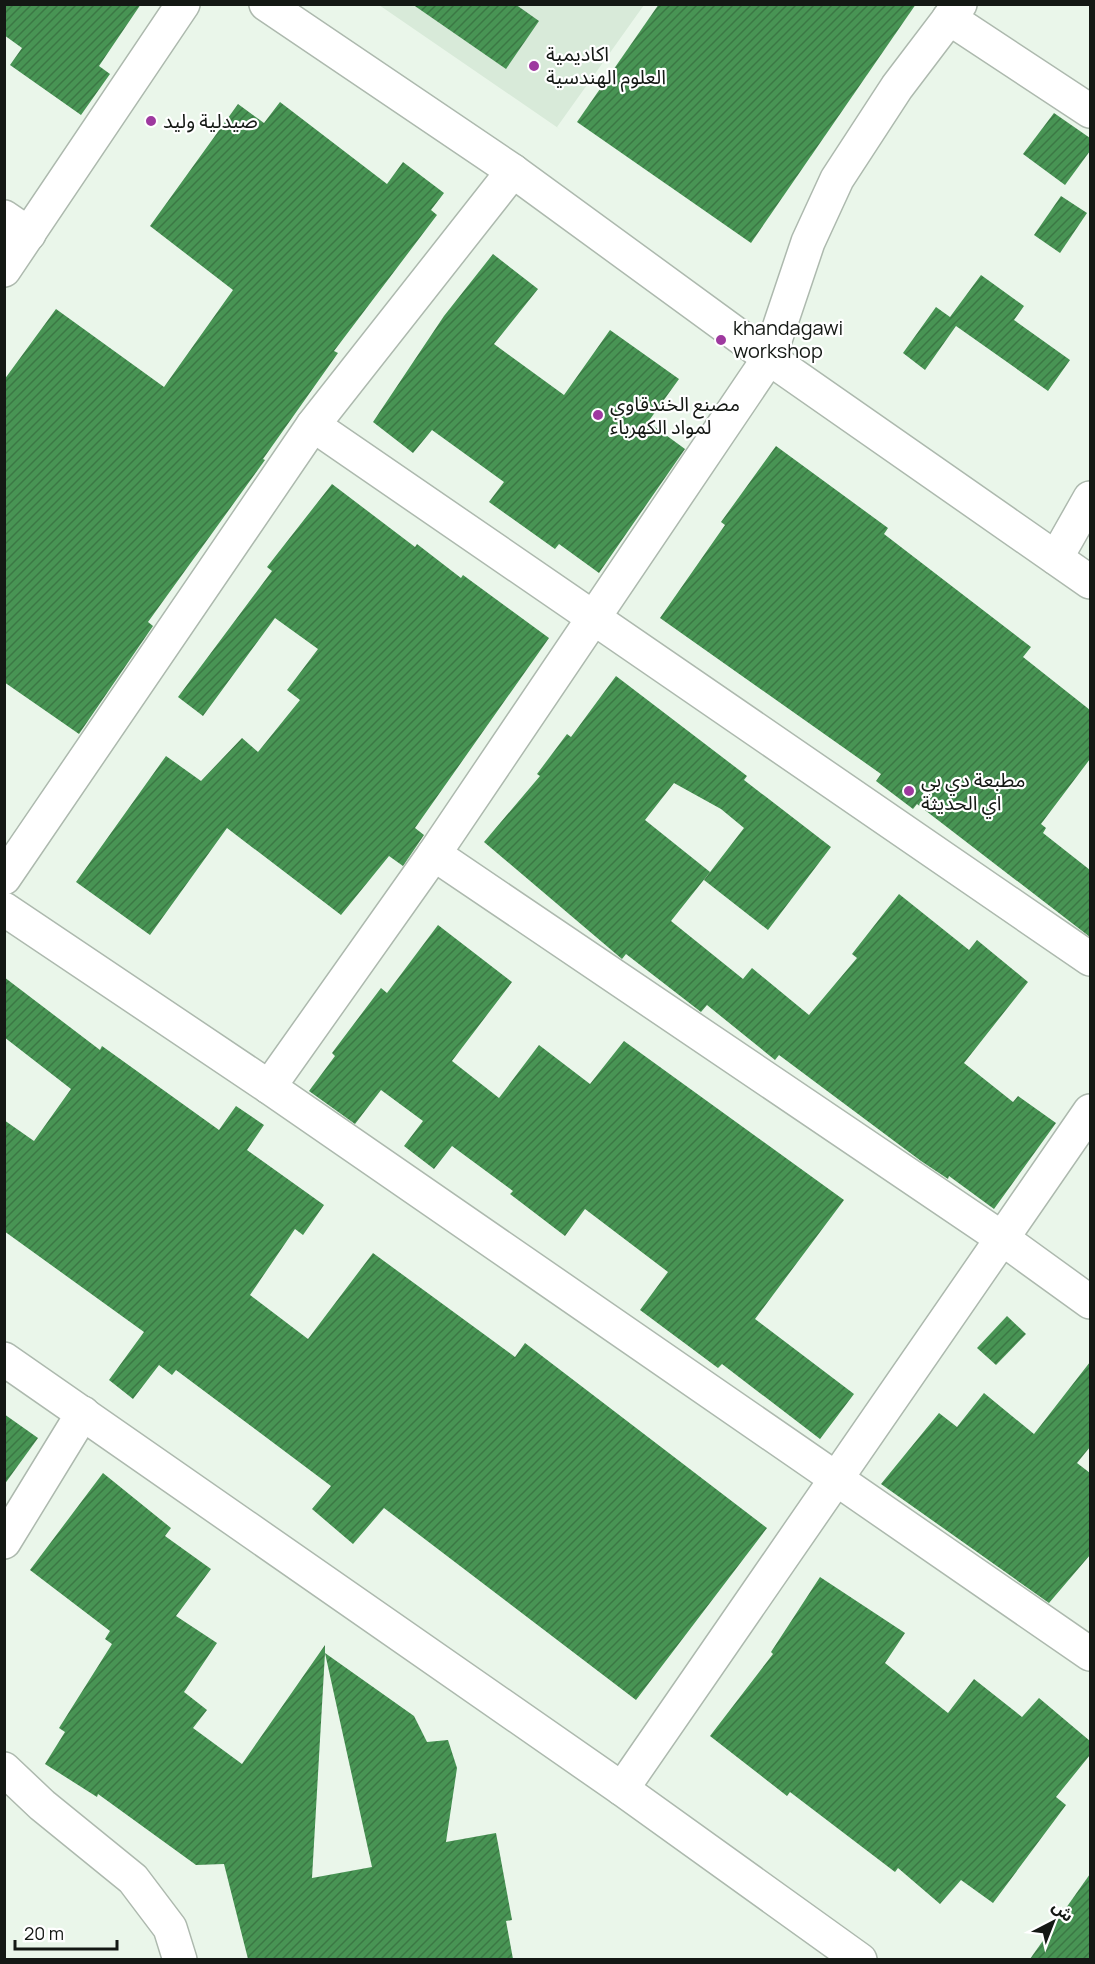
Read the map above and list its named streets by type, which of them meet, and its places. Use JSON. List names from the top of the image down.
{
  "places": [
    "اكاديمية العلوم الهندسية",
    "صيدلية وليد",
    "khandagawi workshop",
    "مصنع الخندقاوي لمواد الكهرباء",
    "مطبعة دي بي اي الحديثة"
  ],
  "scale_bar": "20 m",
  "north": "top right"
}
